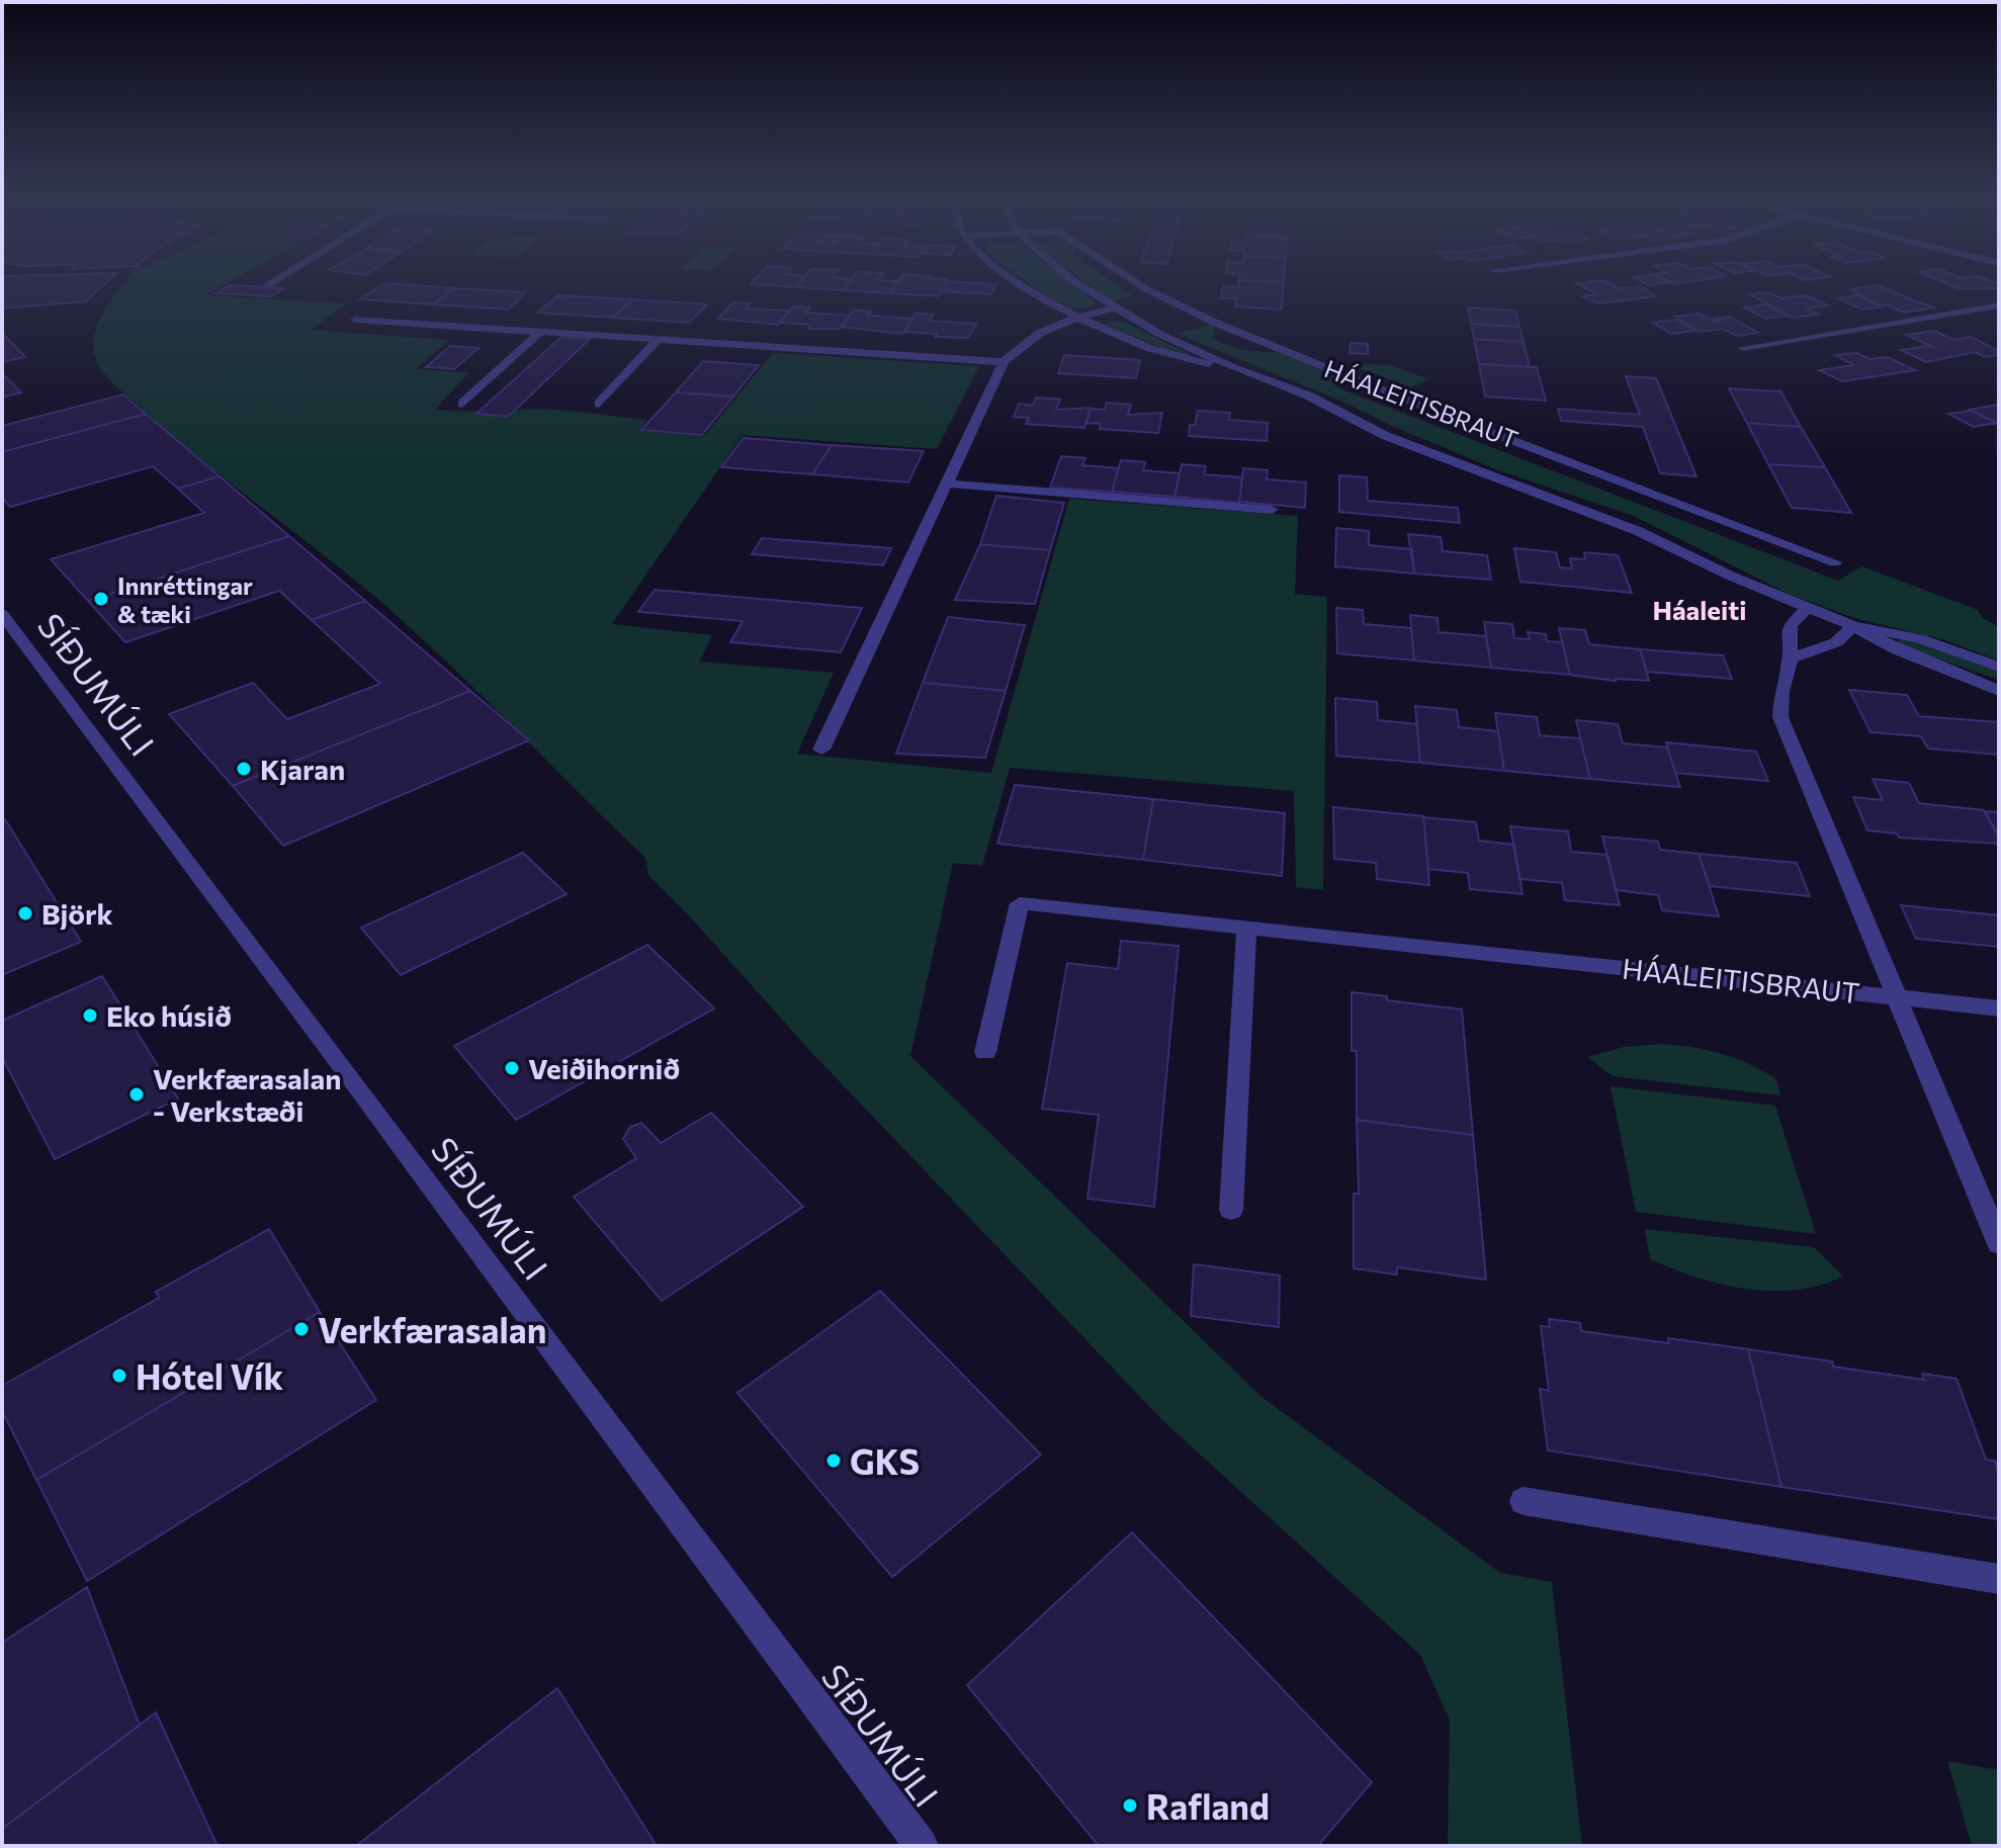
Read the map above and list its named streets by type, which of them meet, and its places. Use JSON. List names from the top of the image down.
{
  "streets": {
    "street": ["HÁALEITISBRAUT", "SÍÐUMÚLI"]
  },
  "districts": ["Háaleiti"],
  "places": [
    "Innréttingar & tæki",
    "Kjaran",
    "Björk",
    "Eko húsið",
    "Veiðihornið",
    "Verkfærasalan - Verkstæði",
    "Verkfærasalan",
    "Hótel Vík",
    "GKS",
    "Rafland"
  ]
}
